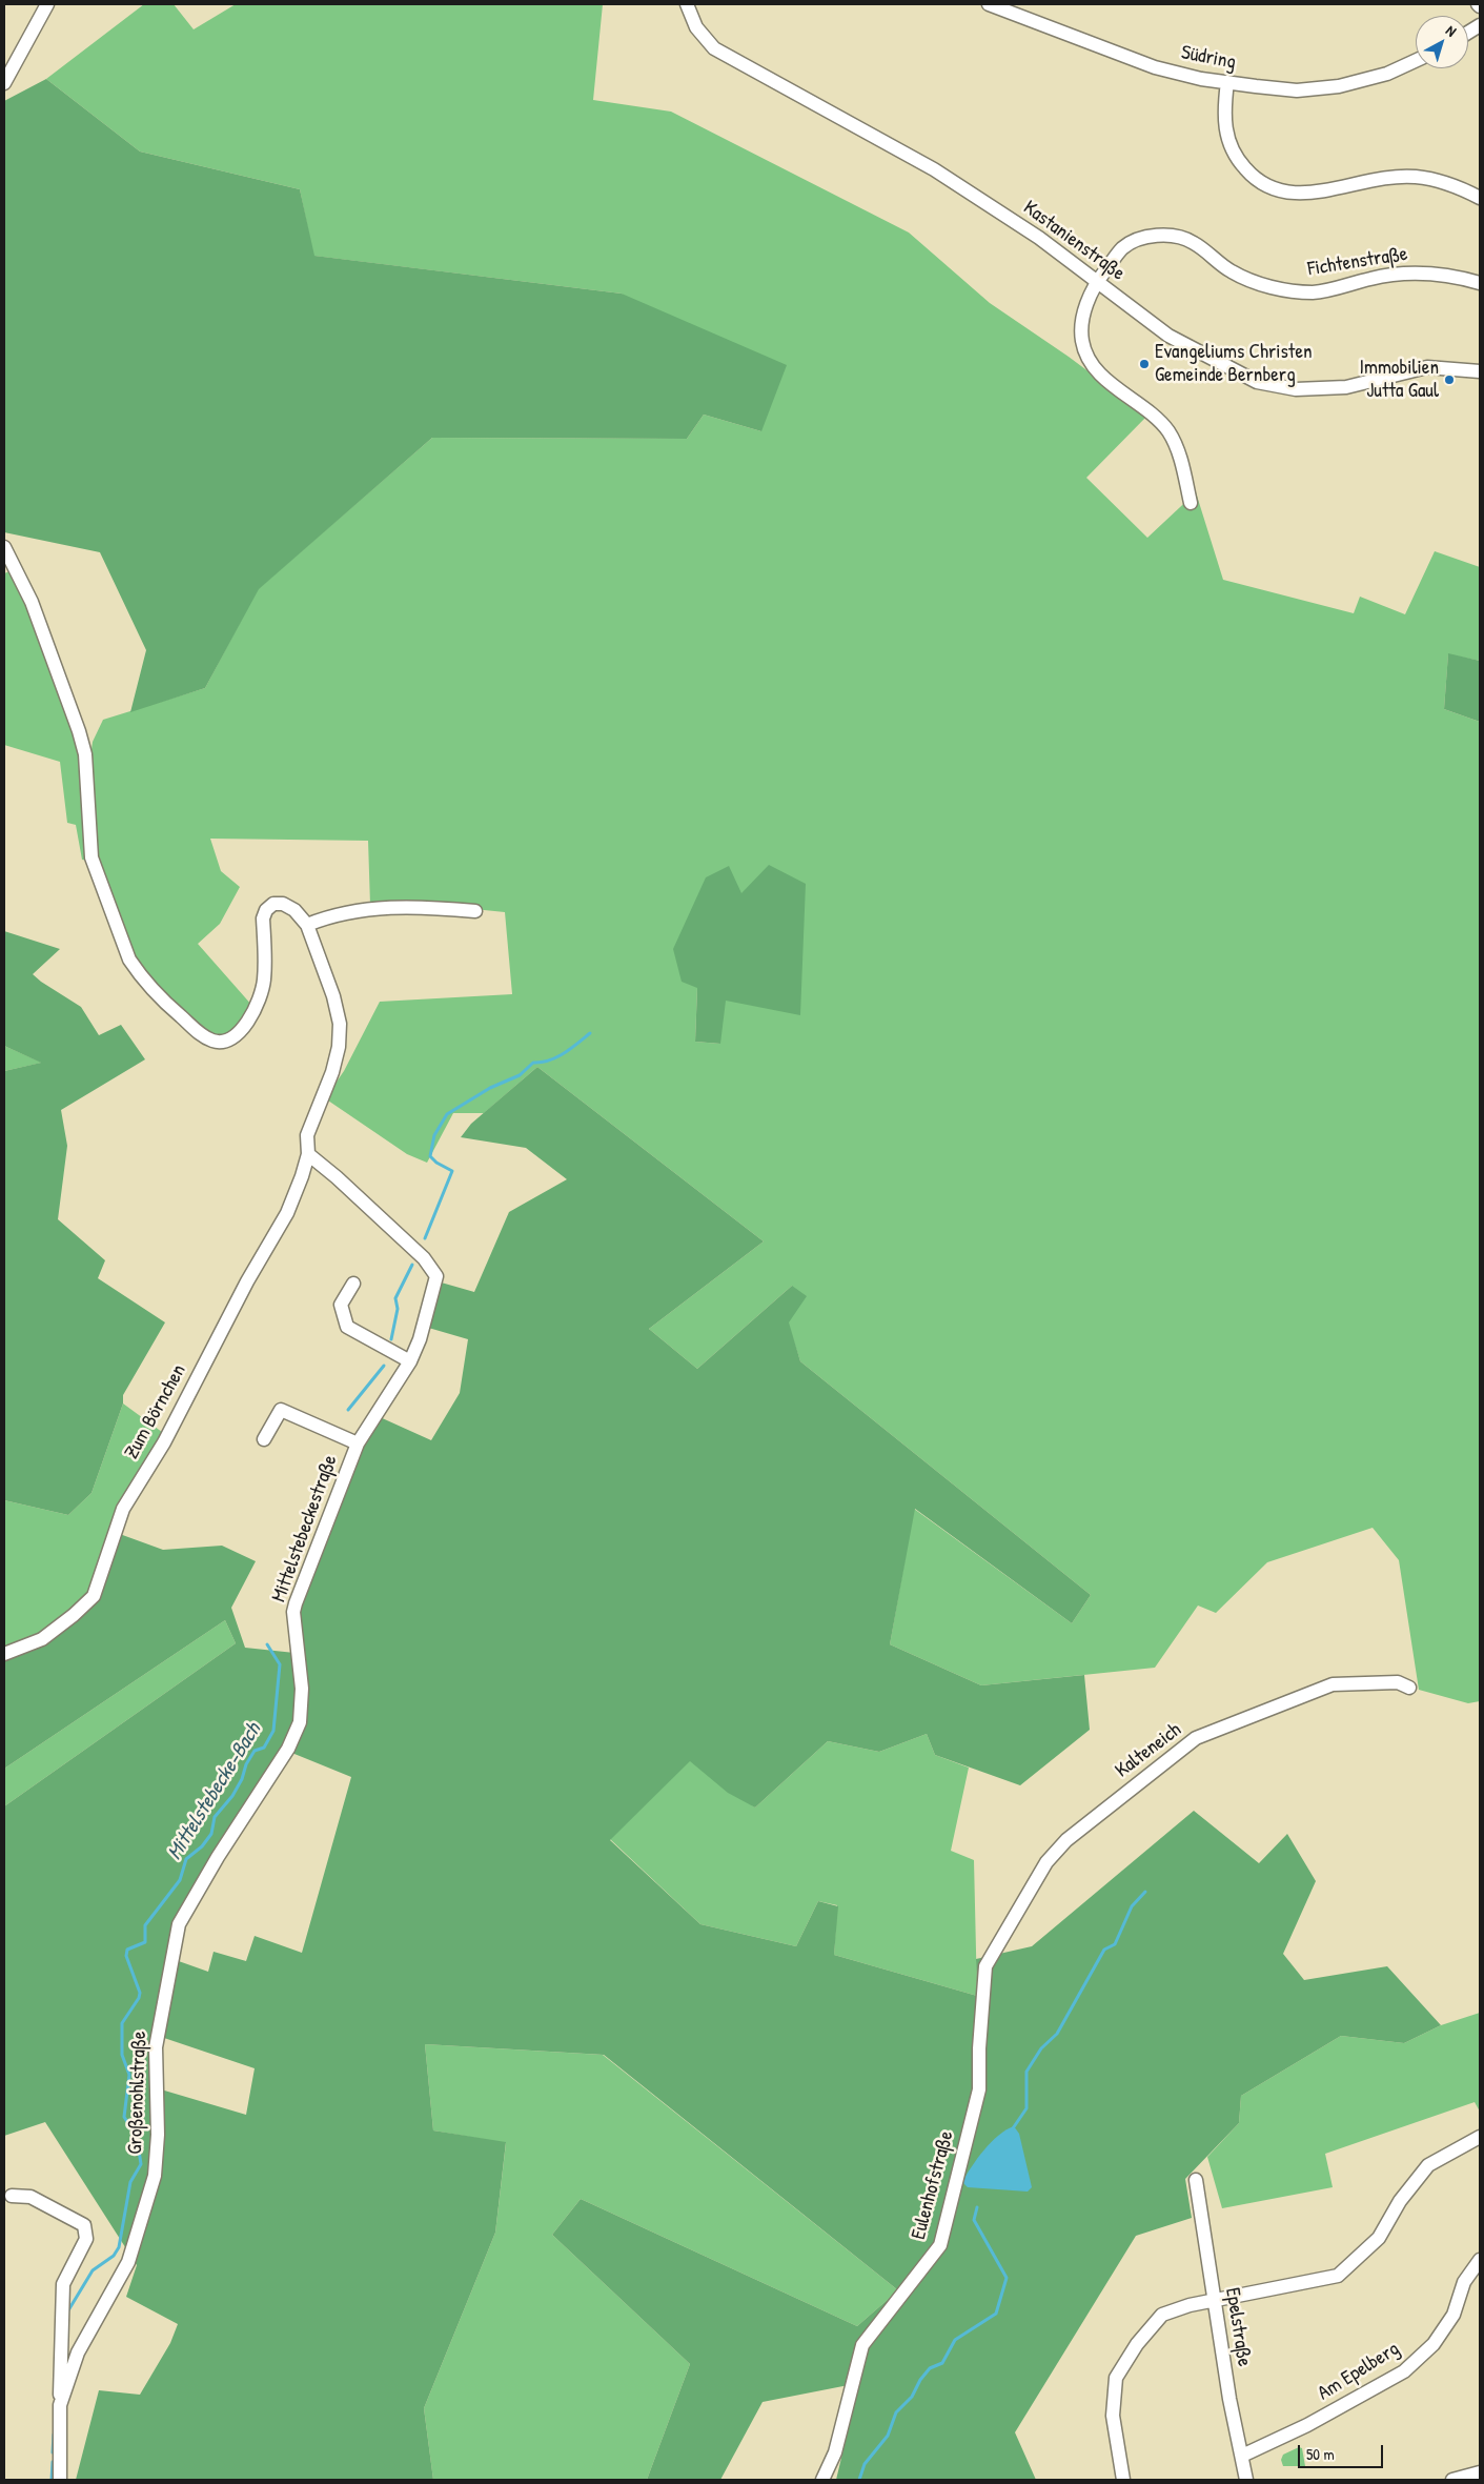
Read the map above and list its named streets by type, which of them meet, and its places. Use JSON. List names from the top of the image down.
{
  "streets": {
    "street": [
      "Südring",
      "Kastanienstraße",
      "Fichtenstraße",
      "Zum Börnchen",
      "Mittelstebeckestraße",
      "Kalteneich",
      "Großenohlstraße",
      "Eulenhofstraße",
      "Epelstraße",
      "Am Epelberg"
    ]
  },
  "crossings": [
    ["Kastanienstraße", "Fichtenstraße"],
    ["Zum Börnchen", "Mittelstebeckestraße"],
    ["Mittelstebeckestraße", "Großenohlstraße"],
    ["Kalteneich", "Eulenhofstraße"],
    ["Epelstraße", "Am Epelberg"]
  ],
  "water": ["Mittelstebecke-Bach"],
  "places": ["Evangeliums Christen Gemeinde Bernberg", "Immobilien Jutta Gaul"],
  "scale_bar": "50 m",
  "north": "top right"
}
